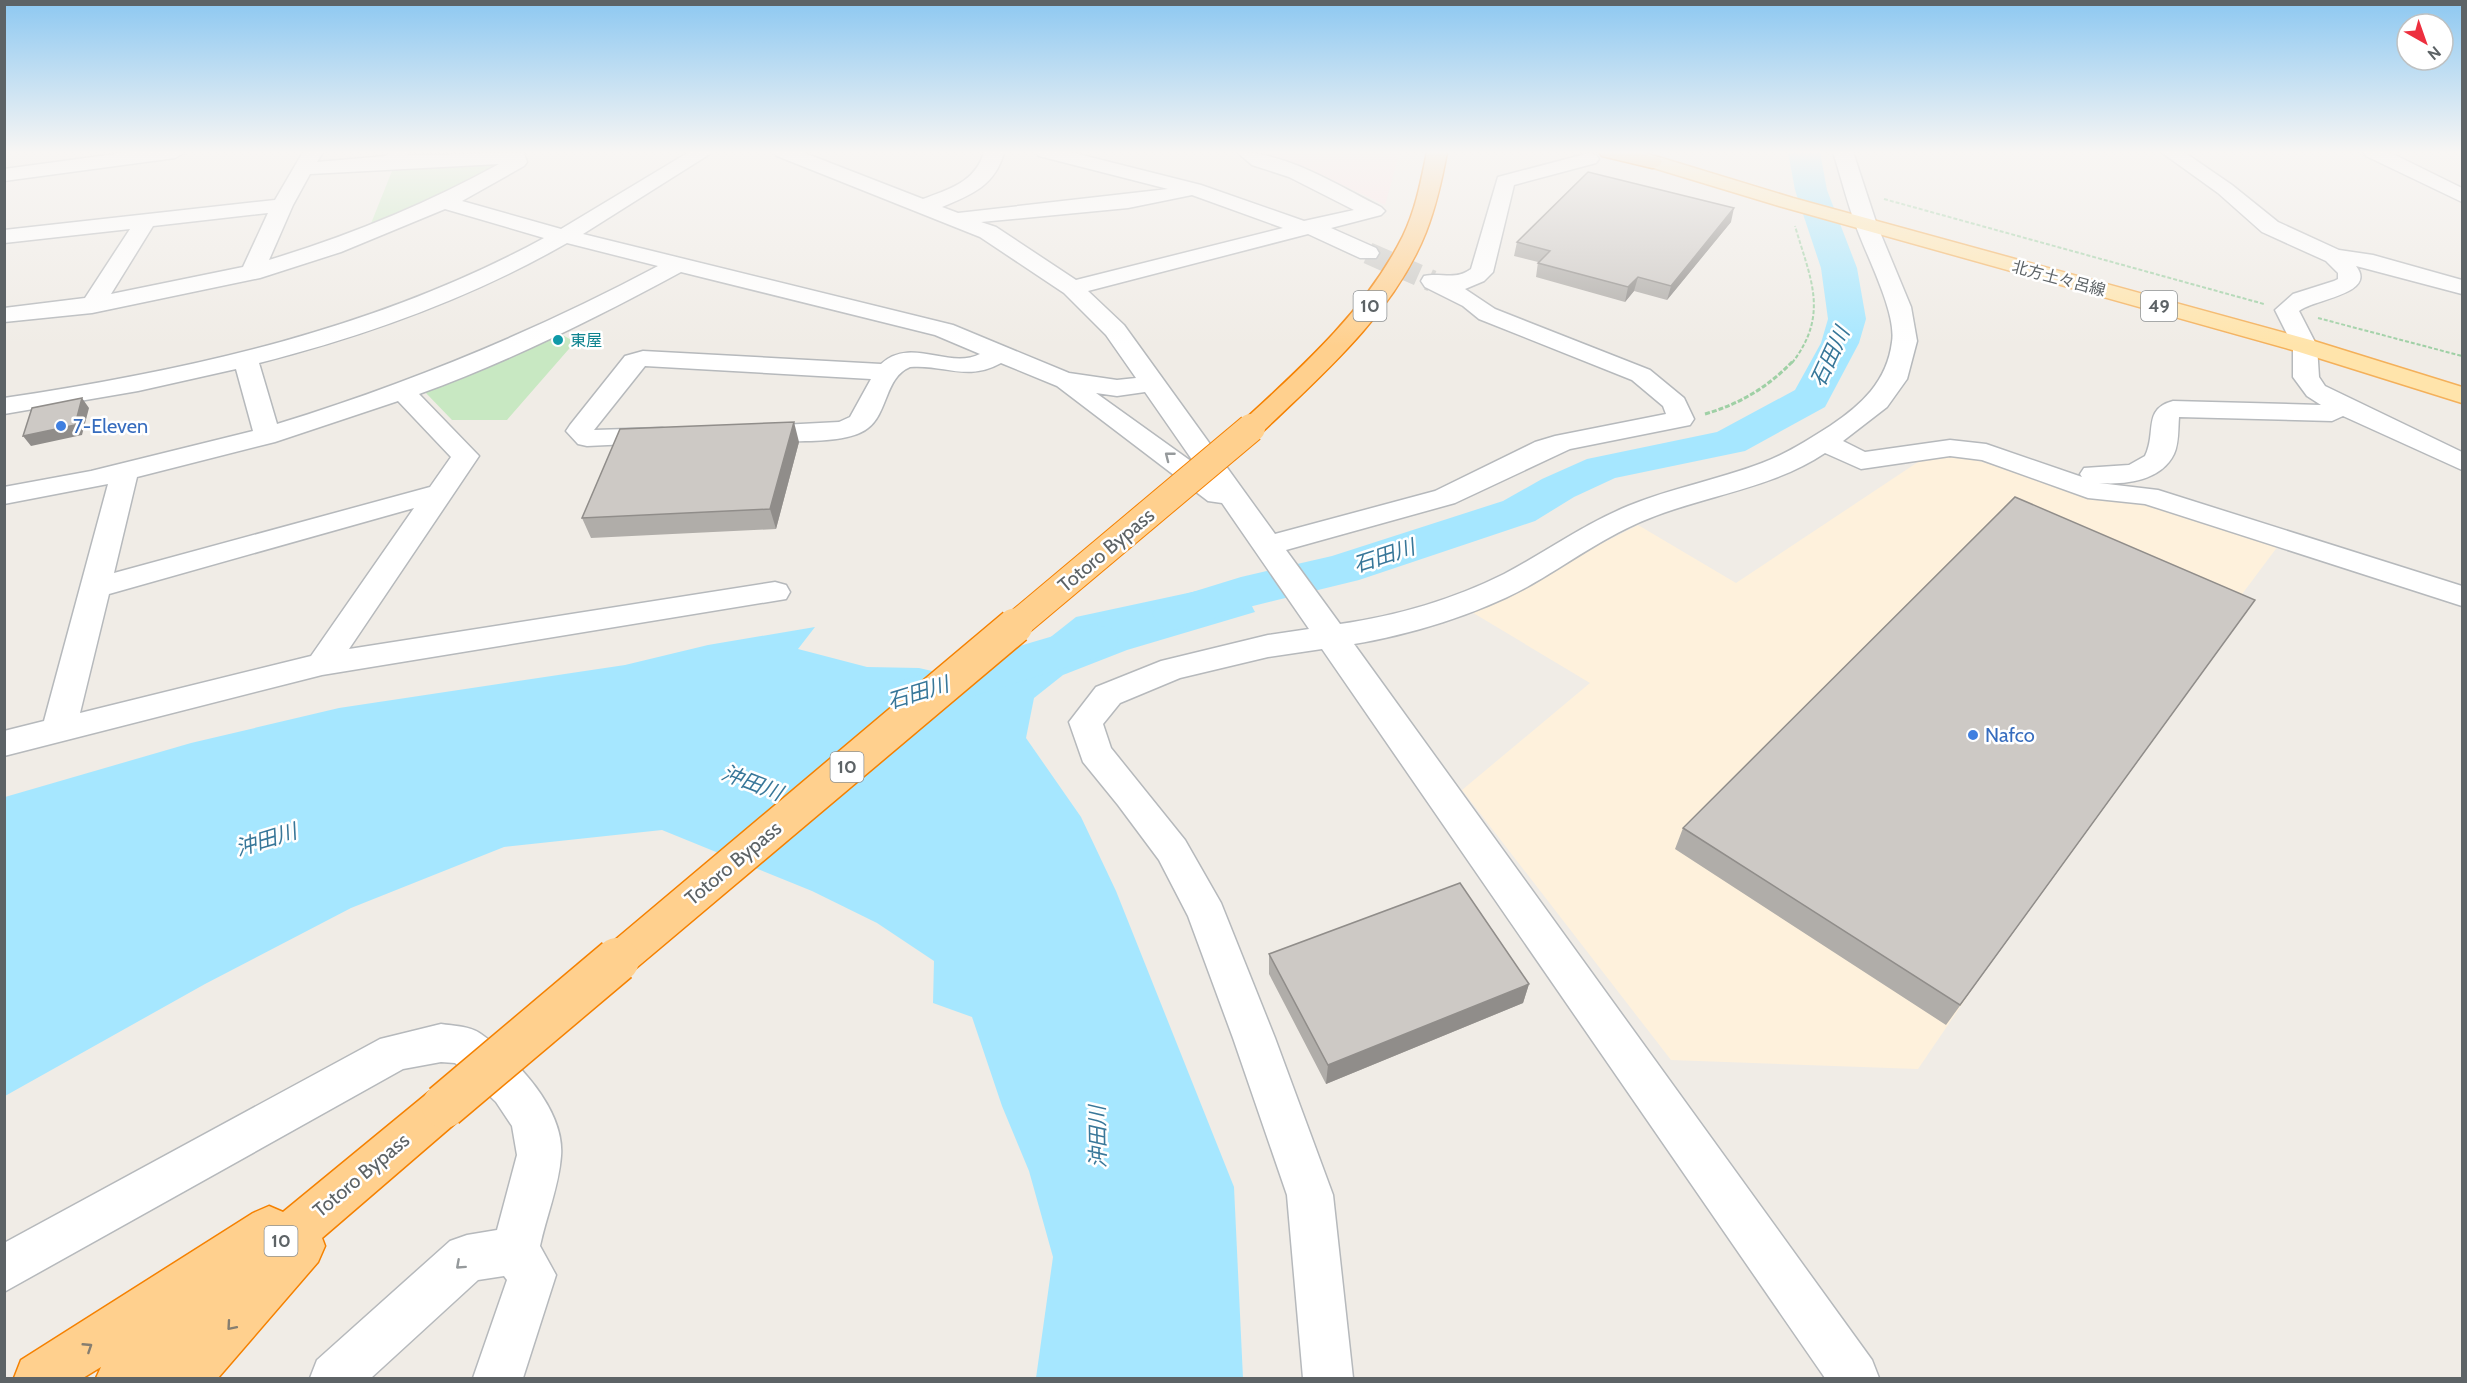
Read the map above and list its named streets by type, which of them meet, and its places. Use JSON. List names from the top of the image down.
{
  "streets": {
    "highway": ["10", "Totoro Bypass"],
    "main road": ["北方土々呂線", "49"]
  },
  "water": ["石田川", "沖田川"],
  "places": ["東屋", "7-Eleven", "Nafco"],
  "north": "bottom right"
}
